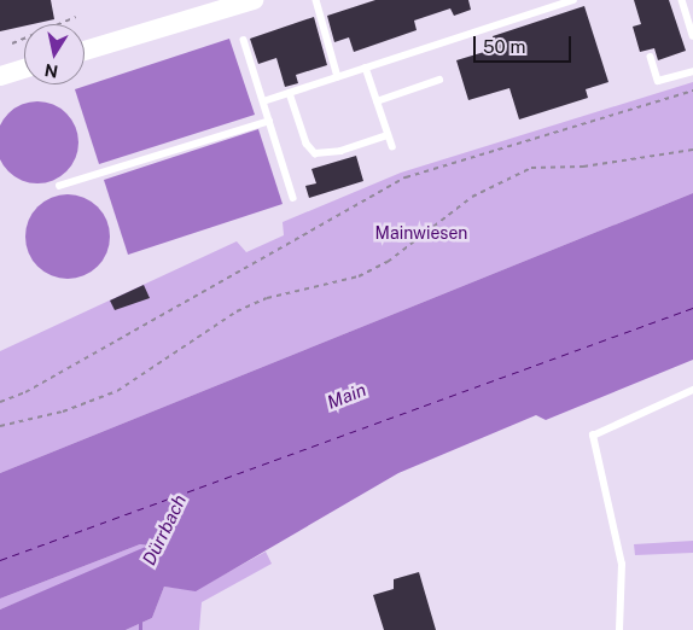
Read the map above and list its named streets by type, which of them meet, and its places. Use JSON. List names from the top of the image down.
{
  "water": ["Main", "Dürrbach"],
  "parks": ["Mainwiesen"],
  "scale_bar": "50 m",
  "north": "bottom"
}
